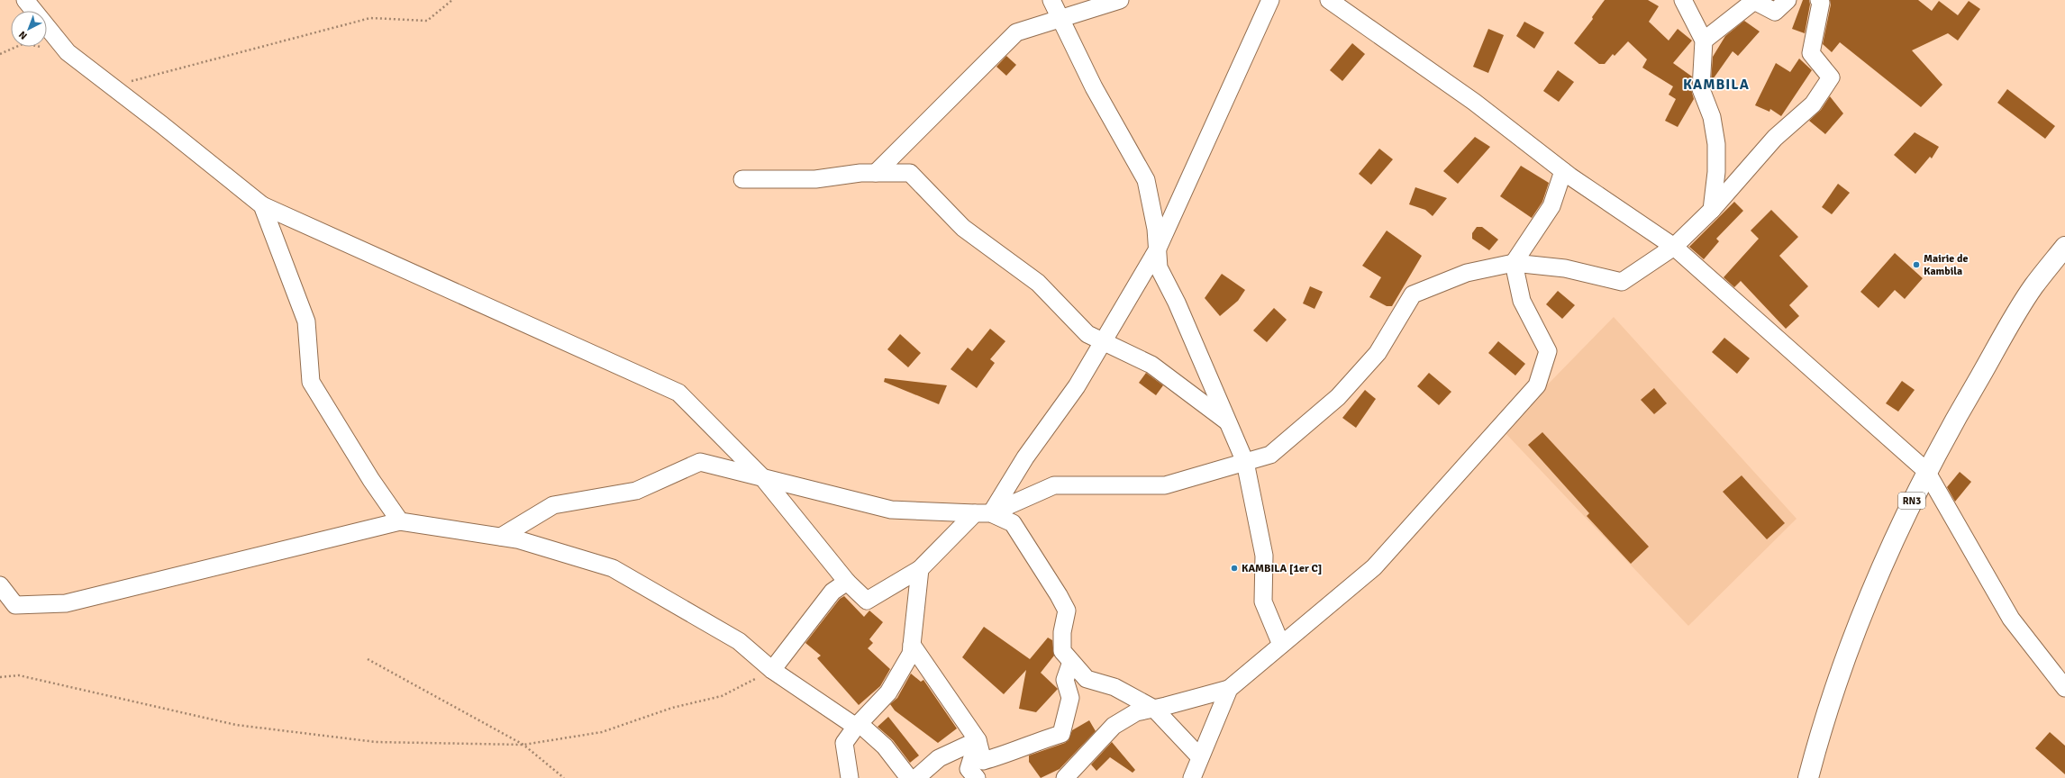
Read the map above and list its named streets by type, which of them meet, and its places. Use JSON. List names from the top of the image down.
{
  "streets": {
    "highway": ["RN3"]
  },
  "districts": ["KAMBILA"],
  "places": ["Mairie de Kambila", "KAMBILA [1er C]"],
  "north": "bottom left"
}
